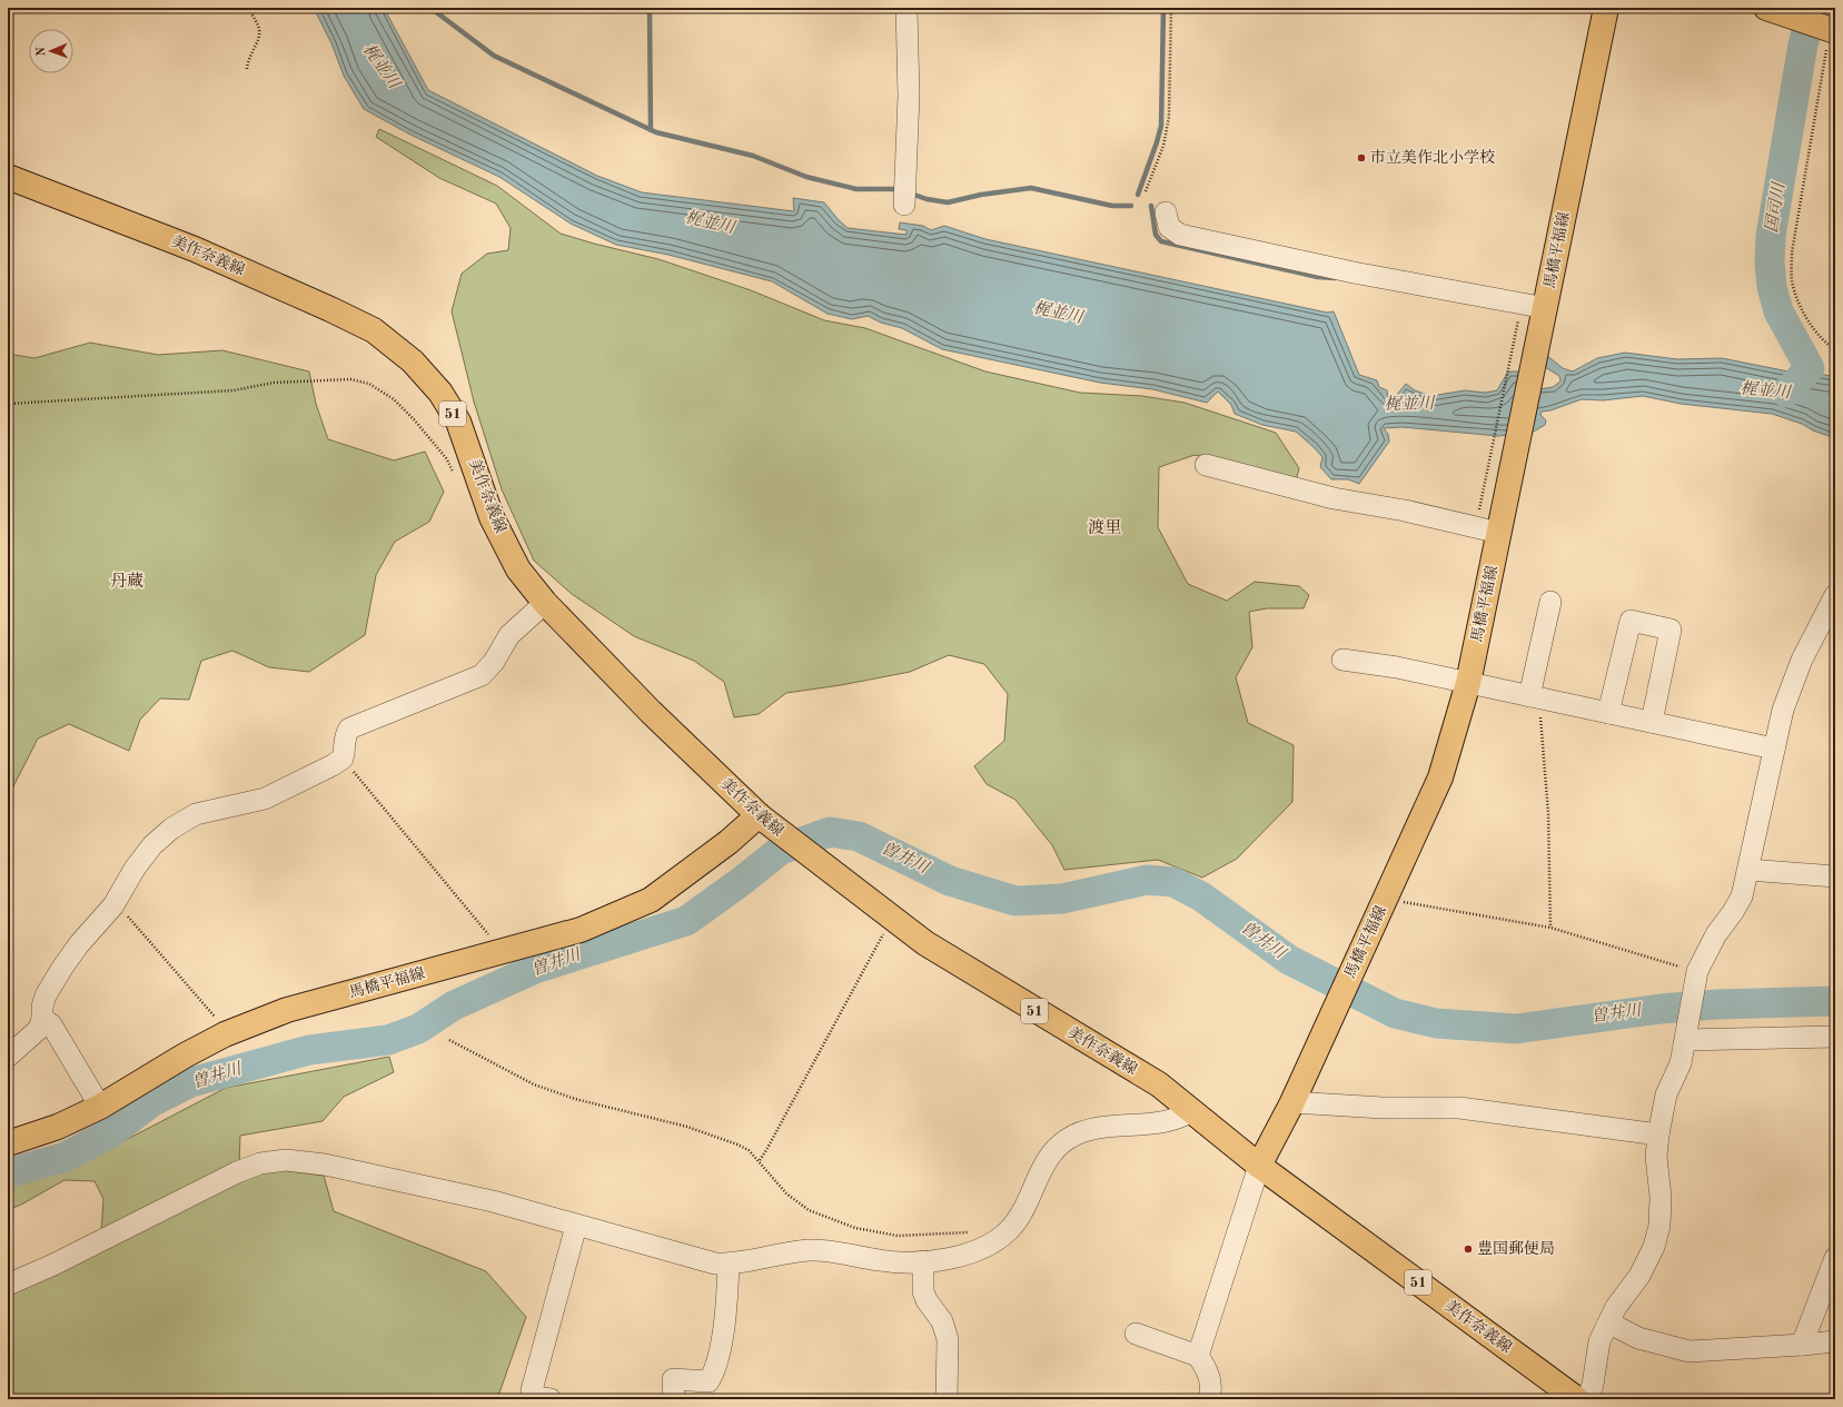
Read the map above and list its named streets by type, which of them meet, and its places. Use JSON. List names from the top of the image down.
{
  "streets": {
    "main road": ["馬橋平福線", "美作奈義線", "51"]
  },
  "crossings": [
    ["馬橋平福線", "美作奈義線"]
  ],
  "districts": ["渡里", "丹蔵"],
  "water": ["梶並川", "国司川", "曽井川"],
  "places": ["市立美作北小学校", "豊国郵便局"],
  "north": "left"
}
